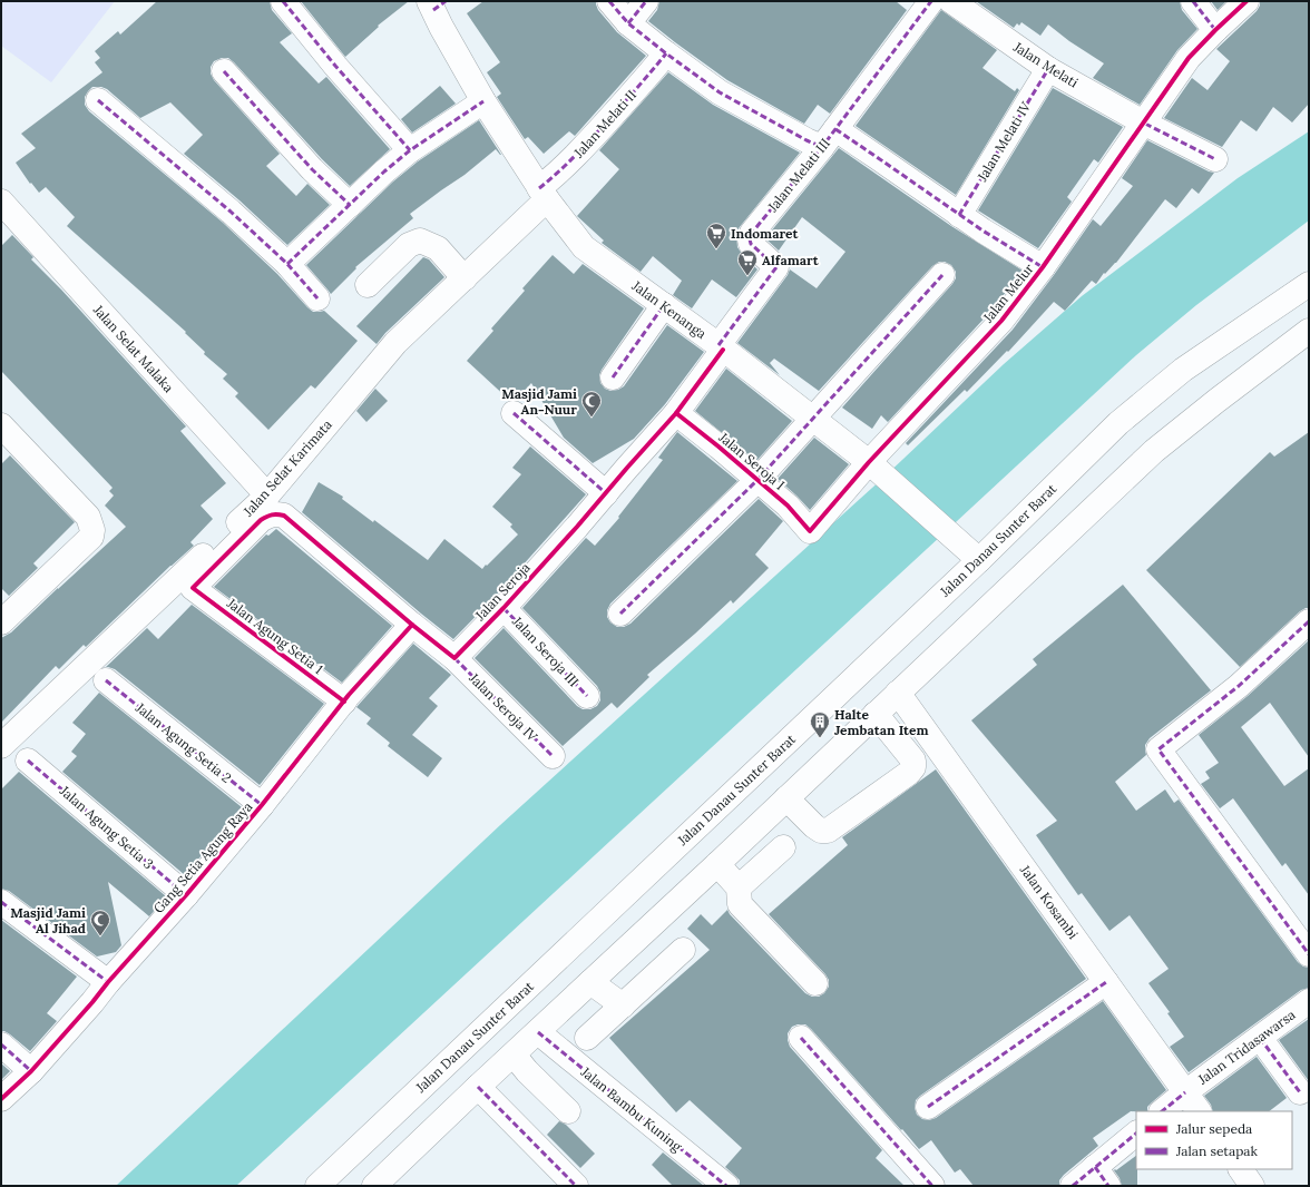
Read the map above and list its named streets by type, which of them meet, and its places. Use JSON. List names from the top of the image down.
{
  "streets": {
    "street": [
      "Jalan Melati",
      "Jalan Melati II",
      "Jalan Melati IV",
      "Jalan Melati III",
      "Jalan Melur",
      "Jalan Kenanga",
      "Jalan Selat Malaka",
      "Jalan Seroja I",
      "Jalan Selat Karimata",
      "Jalan Danau Sunter Barat",
      "Jalan Seroja",
      "Jalan Agung Setia 1",
      "Jalan Seroja III",
      "Jalan Seroja IV",
      "Jalan Agung Setia 2",
      "Jalan Agung Setia 3",
      "Gang Setia Agung Raya",
      "Jalan Kosambi",
      "Jalan Tridasawarsa",
      "Jalan Bambu Kuning"
    ]
  },
  "crossings": [
    ["Jalan Melati", "Jalan Melati IV"],
    ["Jalan Melati", "Jalan Melur"],
    ["Jalan Melati II", "Jalan Kenanga"],
    ["Jalan Melati II", "Jalan Selat Karimata"],
    ["Jalan Melati III", "Jalan Kenanga"],
    ["Jalan Melati III", "Jalan Seroja"],
    ["Jalan Melur", "Jalan Kenanga"],
    ["Jalan Melur", "Jalan Seroja I"],
    ["Jalan Kenanga", "Jalan Selat Karimata"],
    ["Jalan Kenanga", "Jalan Danau Sunter Barat"],
    ["Jalan Kenanga", "Jalan Seroja"],
    ["Jalan Selat Malaka", "Jalan Selat Karimata"],
    ["Jalan Seroja I", "Jalan Seroja"],
    ["Jalan Seroja", "Jalan Seroja III"],
    ["Jalan Seroja", "Jalan Seroja IV"],
    ["Jalan Agung Setia 1", "Gang Setia Agung Raya"],
    ["Jalan Agung Setia 2", "Gang Setia Agung Raya"],
    ["Jalan Agung Setia 3", "Gang Setia Agung Raya"],
    ["Jalan Kosambi", "Jalan Tridasawarsa"]
  ],
  "places": {
    "supermarket": ["Indomaret", "Alfamart"],
    "mosque": ["Masjid Jami An-Nuur", "Masjid Jami Al Jihad"],
    "building": ["Halte Jembatan Item"]
  },
  "legend": ["Jalur sepeda", "Jalan setapak"]
}
